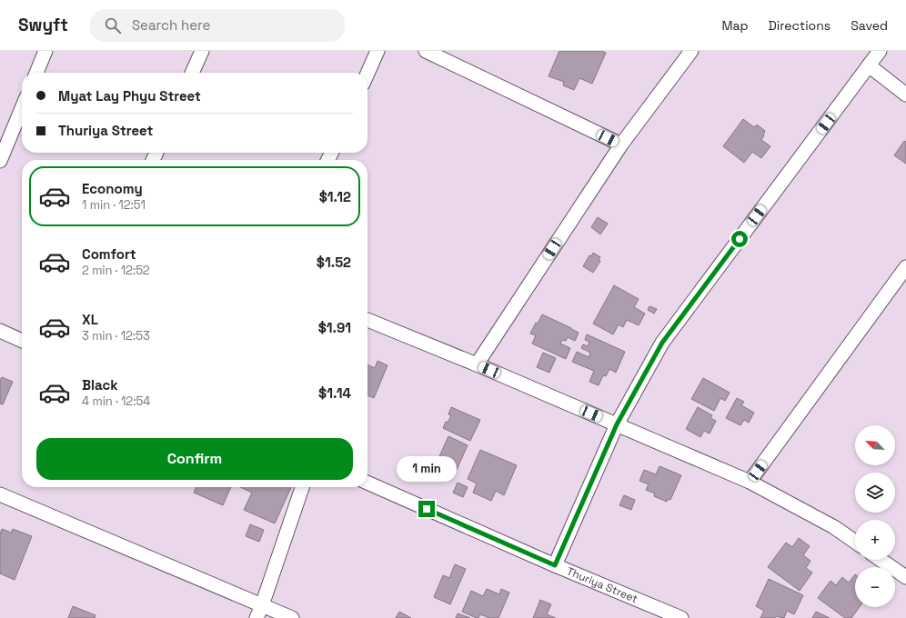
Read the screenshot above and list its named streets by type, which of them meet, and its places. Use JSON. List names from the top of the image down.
{
  "streets": {
    "street": ["Thuriya Street"]
  },
  "north": "top left",
  "page": {
    "header": "Swyft",
    "search": "Search here",
    "nav": ["Map", "Directions", "Saved"],
    "banner": ["Myat Lay Phyu Street", "Thuriya Street"],
    "list": [
      {
        "name": "Economy",
        "note": "1 min · 12:51",
        "value": "$1.12"
      },
      {
        "name": "Comfort",
        "note": "2 min · 12:52",
        "value": "$1.52"
      },
      {
        "name": "XL",
        "note": "3 min · 12:53",
        "value": "$1.91"
      },
      {
        "name": "Black",
        "note": "4 min · 12:54",
        "value": "$1.14"
      }
    ],
    "map_buttons": ["+", "−"],
    "buttons": "Confirm",
    "bubble": "1 min"
  }
}
